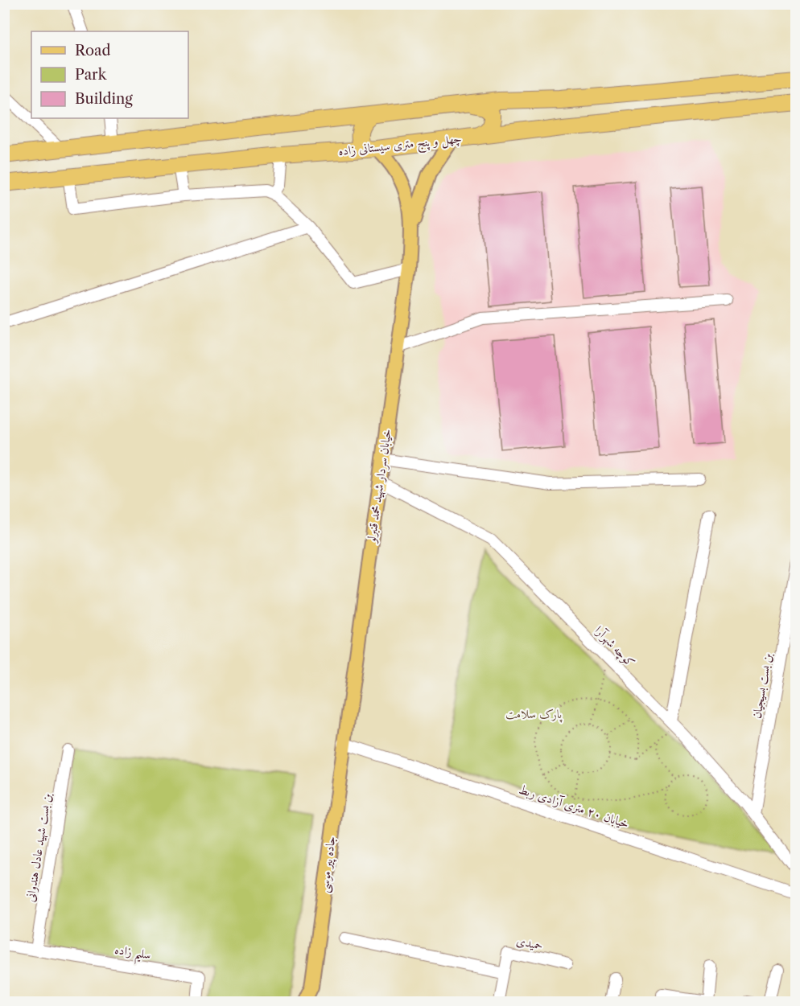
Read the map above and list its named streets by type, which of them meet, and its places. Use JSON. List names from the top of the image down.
{
  "streets": {
    "highway": ["چهل و پنج متری سیستانی زاده"],
    "main road": ["خیابان سردار شهید محمد قنبرلو", "جاده پیر موسی"],
    "street": [
      "کوچه شهرآرا",
      "بن بست بسیجیان",
      "خیابان ۲۰ متری آزادی ربط",
      "بن بست شهید عادل هندوانی",
      "حمیدی",
      "سلیم زاده"
    ]
  },
  "crossings": [
    ["خیابان سردار شهید محمد قنبرلو", "کوچه شهرآرا"],
    ["خیابان سردار شهید محمد قنبرلو", "خیابان ۲۰ متری آزادی ربط"],
    ["خیابان سردار شهید محمد قنبرلو", "جاده پیر موسی"],
    ["کوچه شهرآرا", "بن بست بسیجیان"],
    ["خیابان ۲۰ متری آزادی ربط", "جاده پیر موسی"],
    ["بن بست شهید عادل هندوانی", "سلیم زاده"]
  ],
  "parks": ["پارک سلامت"],
  "legend": ["Road", "Park", "Building"]
}
